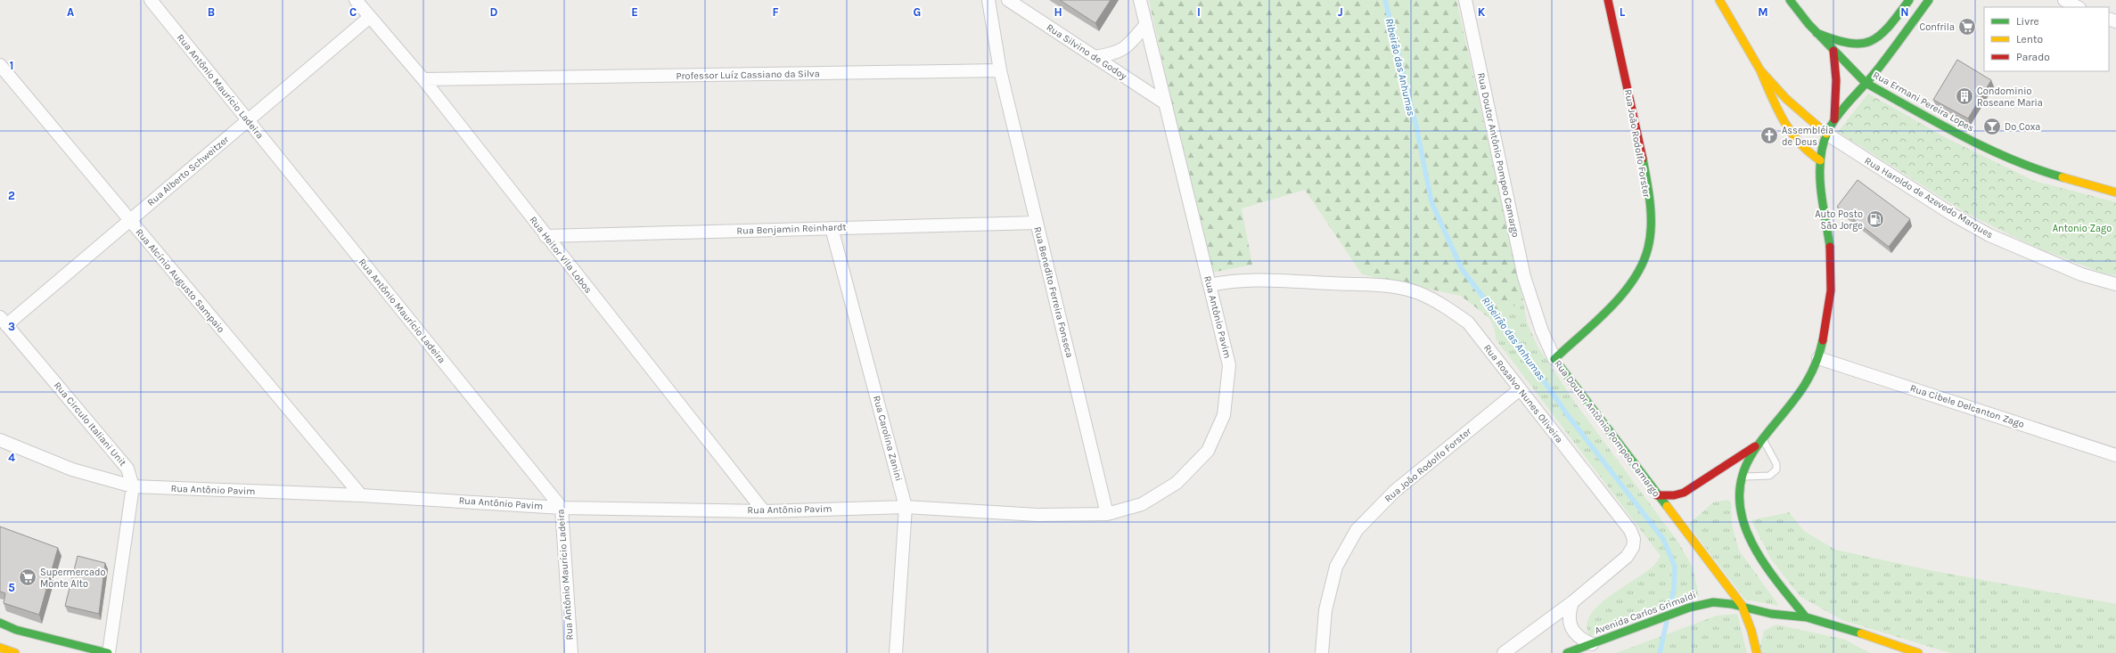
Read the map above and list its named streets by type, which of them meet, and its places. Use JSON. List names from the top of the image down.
{
  "streets": {
    "main road": [
      "Rua Ermani Pereira Lopes",
      "Rua João Rodolfo Forster",
      "Rua Doutor Antônio Pompeo Camargo",
      "Avenida Carlos Grimaldi"
    ],
    "street": [
      "Rua Silvino de Godoy",
      "Professor Luíz Cassiano da Silva",
      "Rua Antônio Maurício Ladeira",
      "Rua Alberto Schweitzer",
      "Rua Haroldo de Azevedo Marques",
      "Rua Benjamin Reinhardt",
      "Rua Heitor Vila Lobos",
      "Rua Alcínio Augusto Sampaio",
      "Rua Benedito Ferreira Fonseca",
      "Rua Antônio Pavim",
      "Rua Rosalvo Nunes Oliveira",
      "Rua Cibele Delcanton Zago",
      "Rua Circulo Italiani Unit",
      "Rua Carolina Zanini"
    ]
  },
  "crossings": [
    ["Rua Silvino de Godoy", "Rua Antônio Pavim"],
    ["Professor Luíz Cassiano da Silva", "Rua Heitor Vila Lobos"],
    ["Professor Luíz Cassiano da Silva", "Rua Benedito Ferreira Fonseca"],
    ["Rua Antônio Maurício Ladeira", "Rua Alberto Schweitzer"],
    ["Rua Antônio Maurício Ladeira", "Rua Antônio Pavim"],
    ["Rua João Rodolfo Forster", "Rua Doutor Antônio Pompeo Camargo"],
    ["Rua João Rodolfo Forster", "Rua Rosalvo Nunes Oliveira"],
    ["Rua Doutor Antônio Pompeo Camargo", "Avenida Carlos Grimaldi"],
    ["Rua Alberto Schweitzer", "Rua Heitor Vila Lobos"],
    ["Rua Alberto Schweitzer", "Rua Alcínio Augusto Sampaio"],
    ["Rua Alberto Schweitzer", "Rua Circulo Italiani Unit"],
    ["Rua Benjamin Reinhardt", "Rua Heitor Vila Lobos"],
    ["Rua Benjamin Reinhardt", "Rua Benedito Ferreira Fonseca"],
    ["Rua Benjamin Reinhardt", "Rua Carolina Zanini"],
    ["Rua Heitor Vila Lobos", "Rua Antônio Pavim"],
    ["Rua Alcínio Augusto Sampaio", "Rua Antônio Pavim"],
    ["Rua Benedito Ferreira Fonseca", "Rua Antônio Pavim"],
    ["Rua Antônio Pavim", "Rua Rosalvo Nunes Oliveira"],
    ["Rua Antônio Pavim", "Rua Circulo Italiani Unit"],
    ["Rua Antônio Pavim", "Rua Carolina Zanini"]
  ],
  "water": ["Ribeirão das Anhumas"],
  "parks": ["Antonio Zago"],
  "places": {
    "supermarket": ["Confrila", "Supermercado Monte Alto"],
    "building": ["Condominio Roseane Maria"],
    "bar": ["Do Coxa"],
    "church": ["Assembléia de Deus"],
    "fuel station": ["Auto Posto São Jorge"]
  },
  "legend": ["Livre", "Lento", "Parado"],
  "grid": {
    "columns": [
      "A",
      "B",
      "C",
      "D",
      "E",
      "F",
      "G",
      "H",
      "I",
      "J",
      "K",
      "L",
      "M",
      "N"
    ],
    "rows": [
      "1",
      "2",
      "3",
      "4",
      "5"
    ]
  }
}
